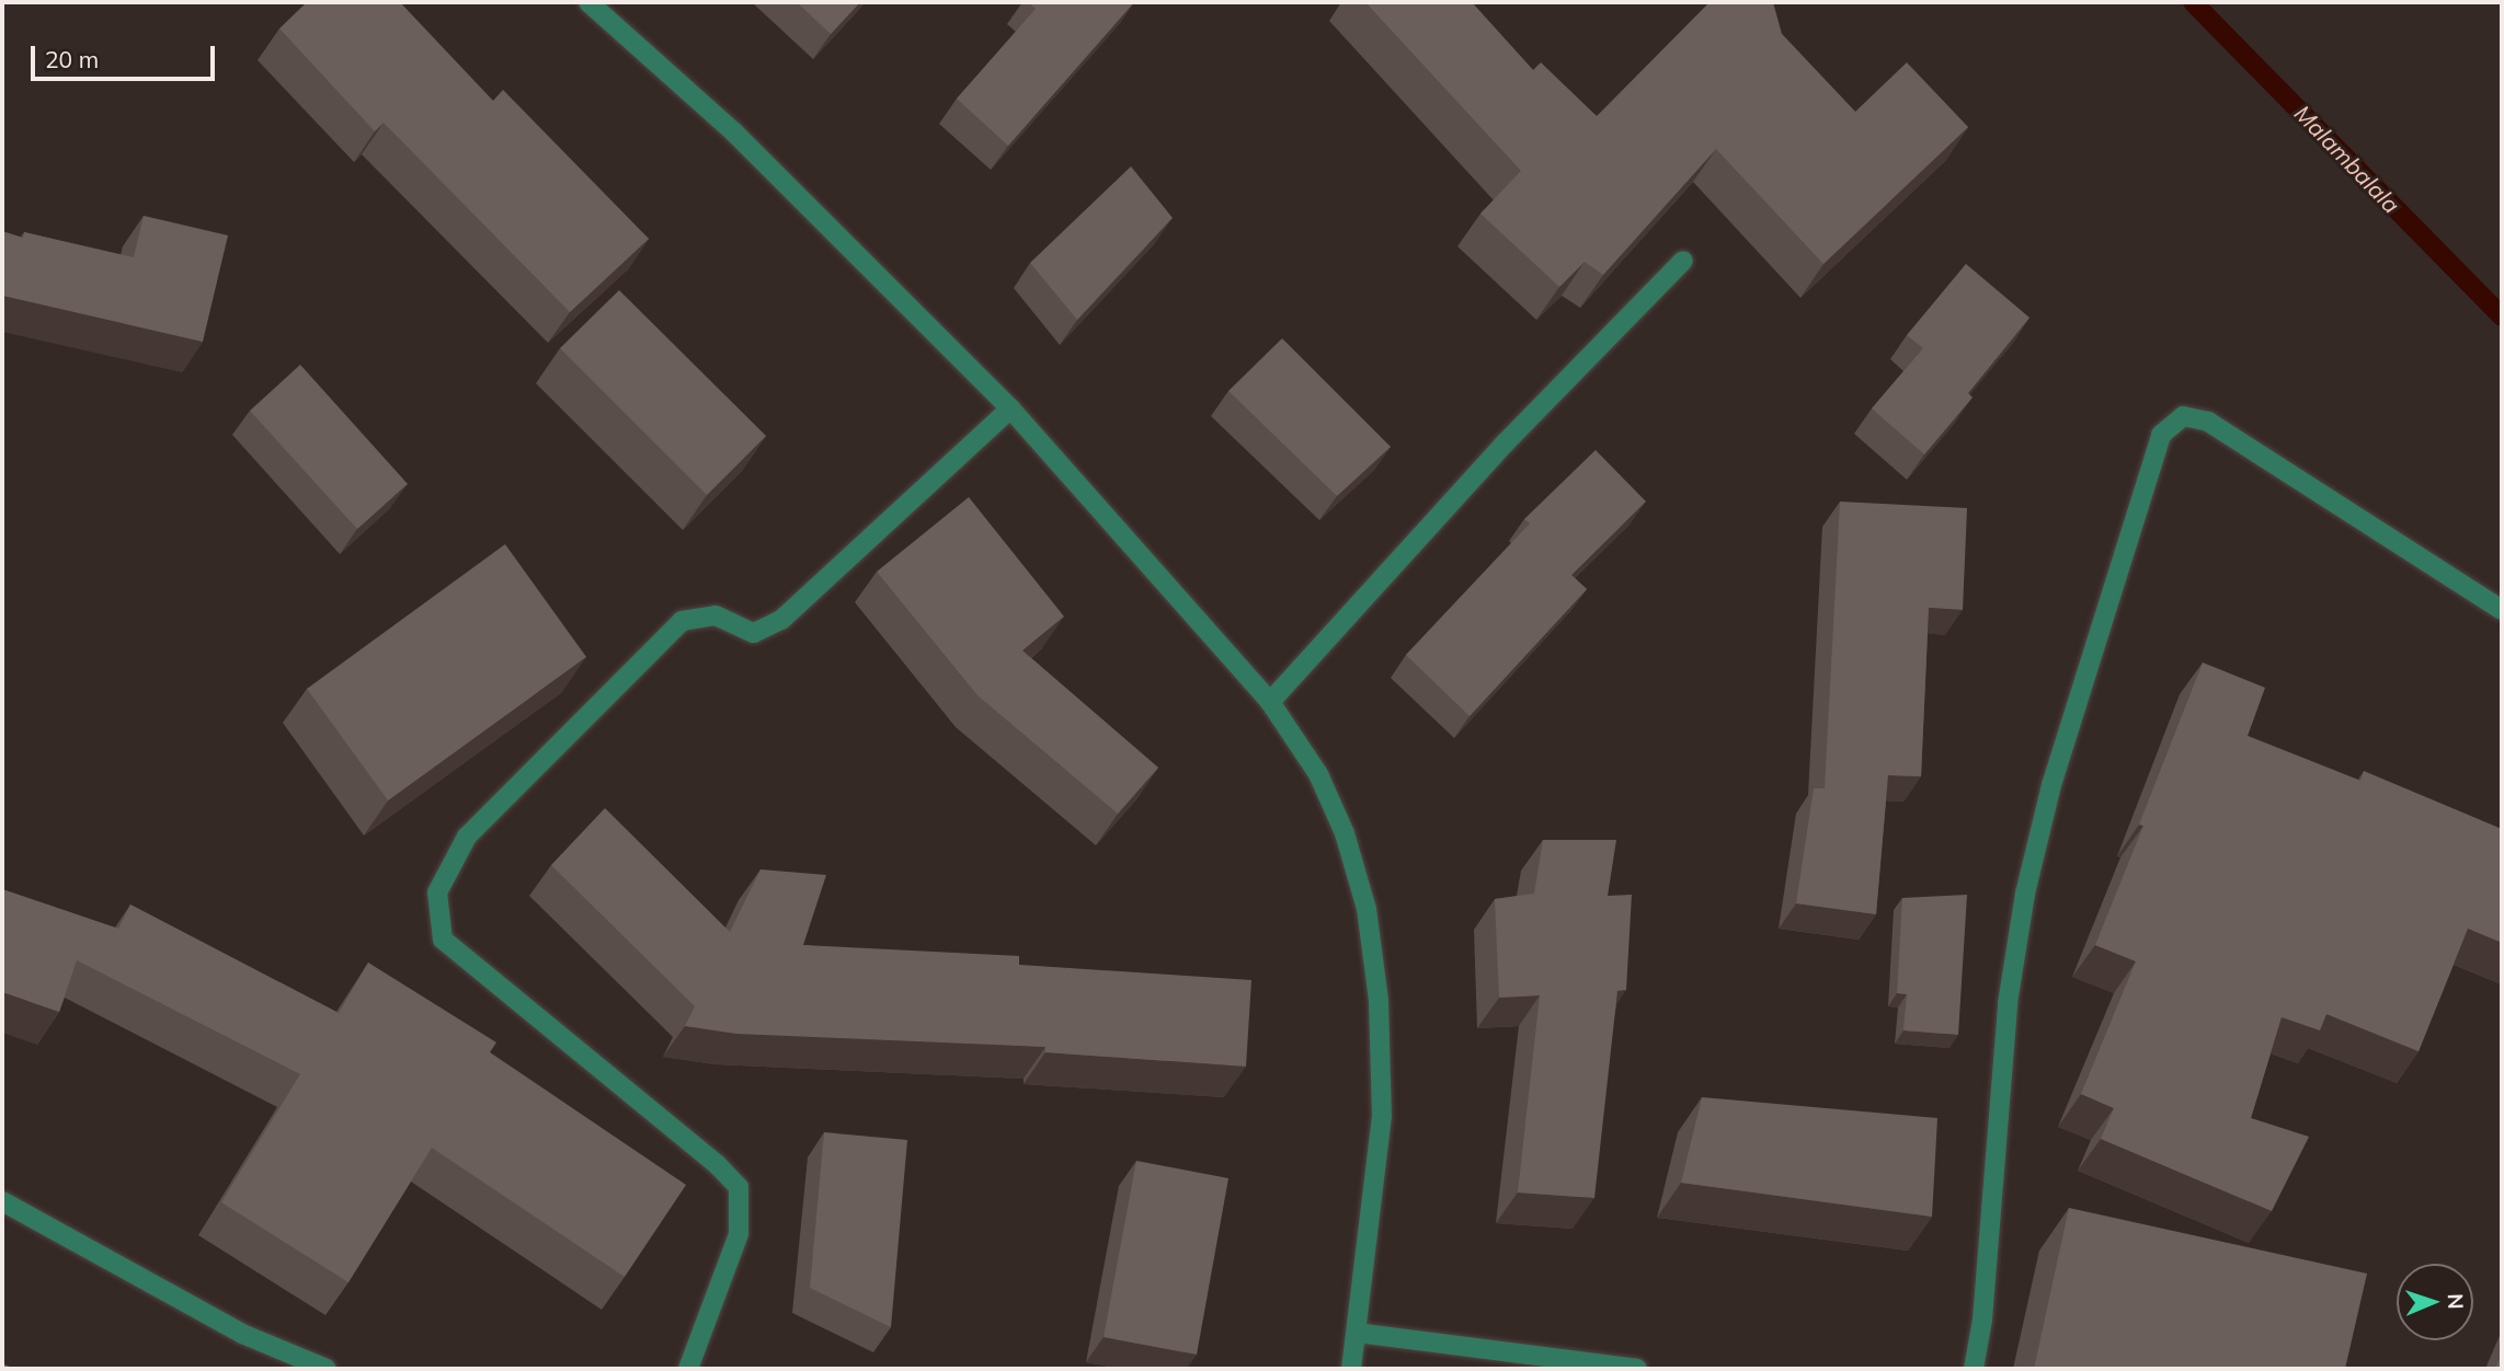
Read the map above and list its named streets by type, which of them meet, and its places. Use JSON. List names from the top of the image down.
{
  "water": ["Malambalala"],
  "scale_bar": "20 m",
  "north": "right"
}
